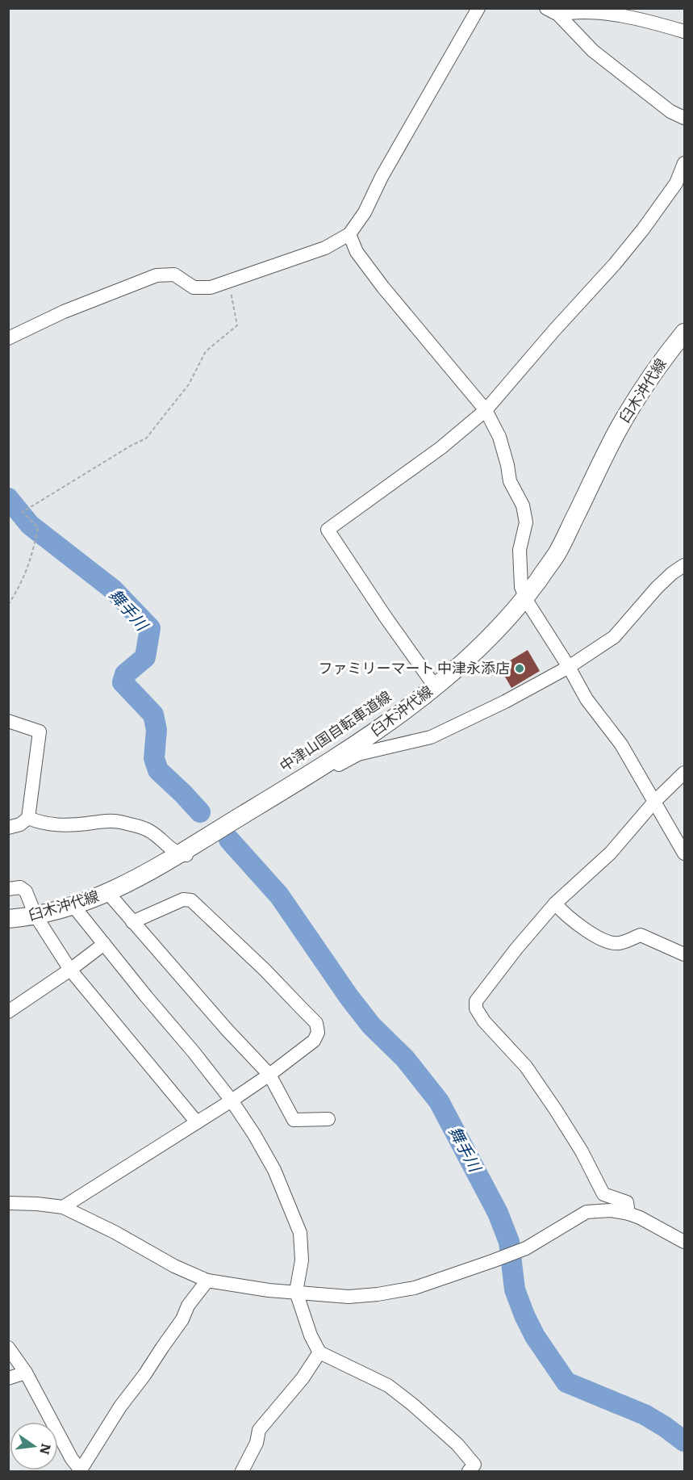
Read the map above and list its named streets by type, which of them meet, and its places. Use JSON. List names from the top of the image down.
{
  "streets": {
    "main road": ["臼木沖代線"]
  },
  "water": ["舞手川"],
  "places": ["ファミリーマート 中津永添店"],
  "north": "right"
}
